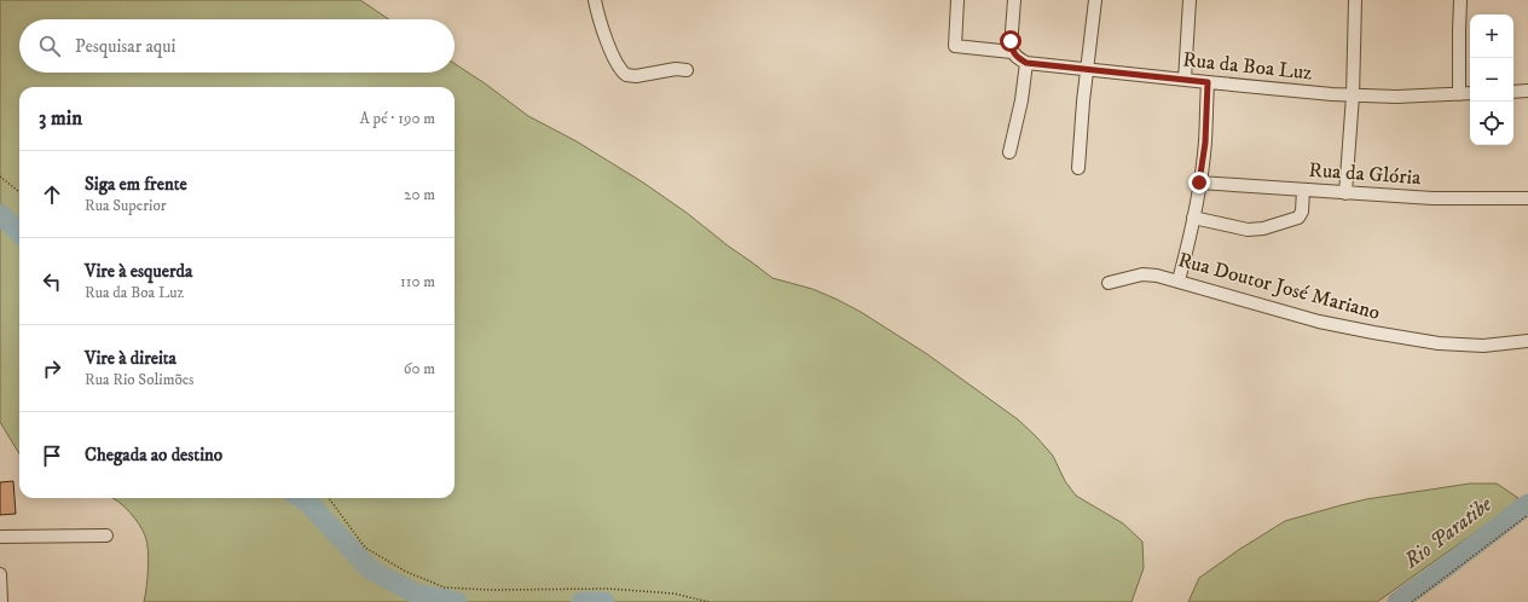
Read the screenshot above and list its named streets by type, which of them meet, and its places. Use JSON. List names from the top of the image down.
{
  "streets": {
    "street": ["Rua da Boa Luz", "Rua da Glória", "Rua Doutor José Mariano"]
  },
  "water": ["Rio Paratibe"],
  "page": {
    "map_buttons": ["+", "−"],
    "search": "Pesquisar aqui",
    "heading": ["3 min", "A pé · 190 m"],
    "list": [
      ["Siga em frente", "Rua Superior", "20 m"],
      ["Vire à esquerda", "Rua da Boa Luz", "110 m"],
      ["Vire à direita", "Rua Rio Solimões", "60 m"],
      "Chegada ao destino"
    ]
  }
}
